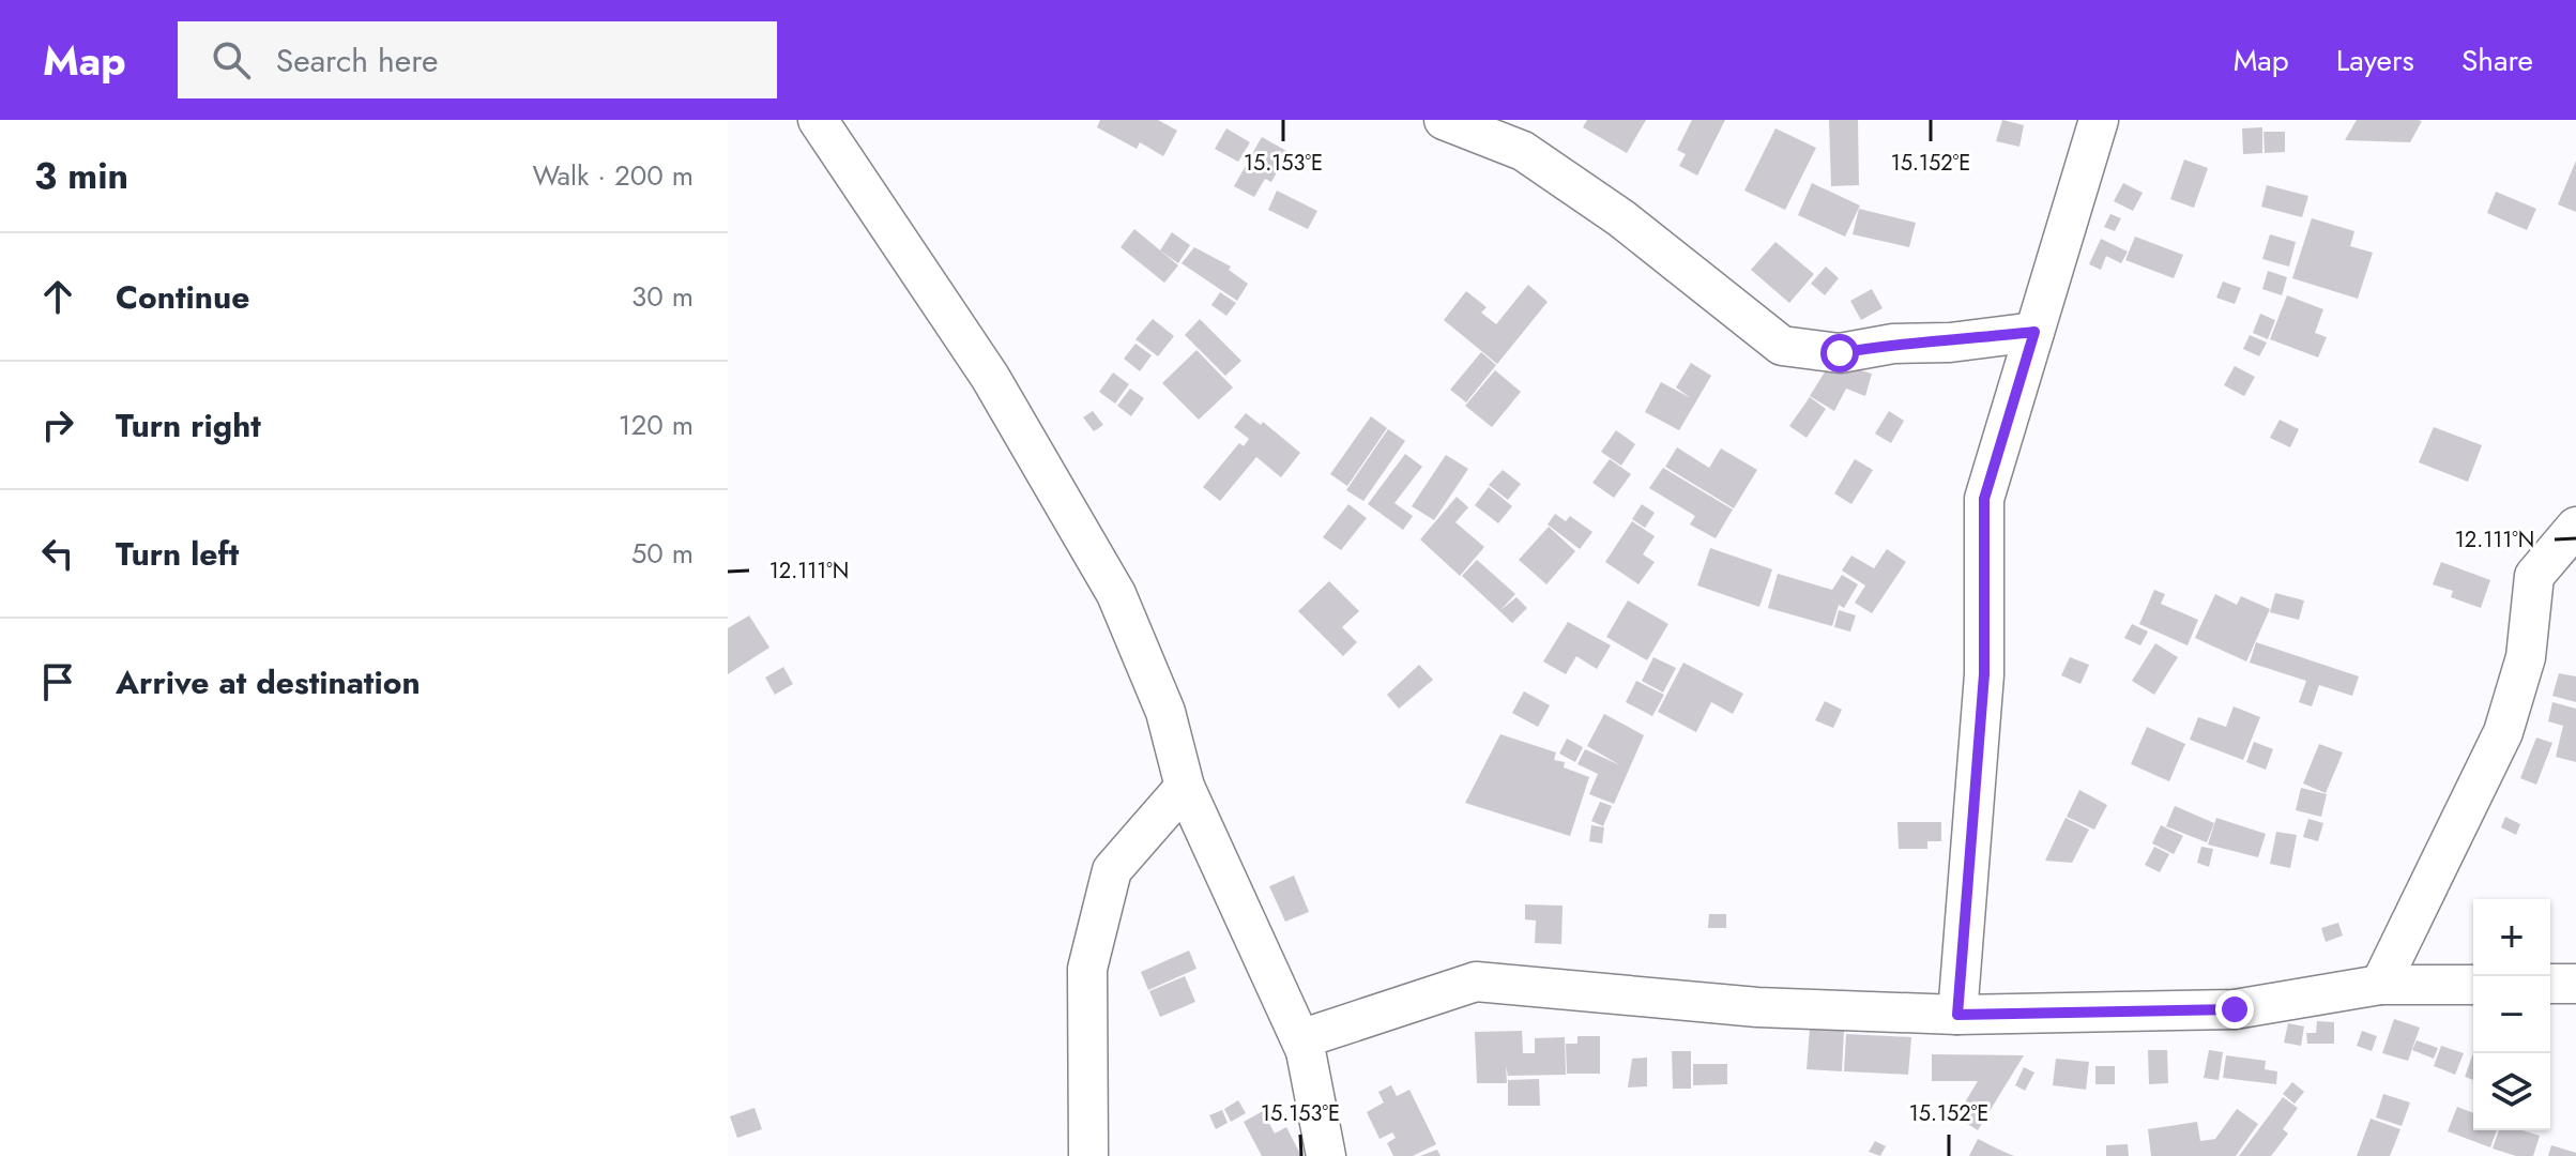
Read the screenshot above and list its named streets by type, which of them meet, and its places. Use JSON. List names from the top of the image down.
{
  "page": {
    "header": "Map",
    "search": "Search here",
    "nav": ["Map", "Layers", "Share"],
    "heading": ["3 min", "Walk · 200 m"],
    "list": [
      ["Continue", "30 m"],
      ["Turn right", "120 m"],
      ["Turn left", "50 m"],
      "Arrive at destination"
    ],
    "map_buttons": ["+", "−"]
  },
  "coordinates": ["15.153°E", "15.152°E", "12.111°N"]
}
